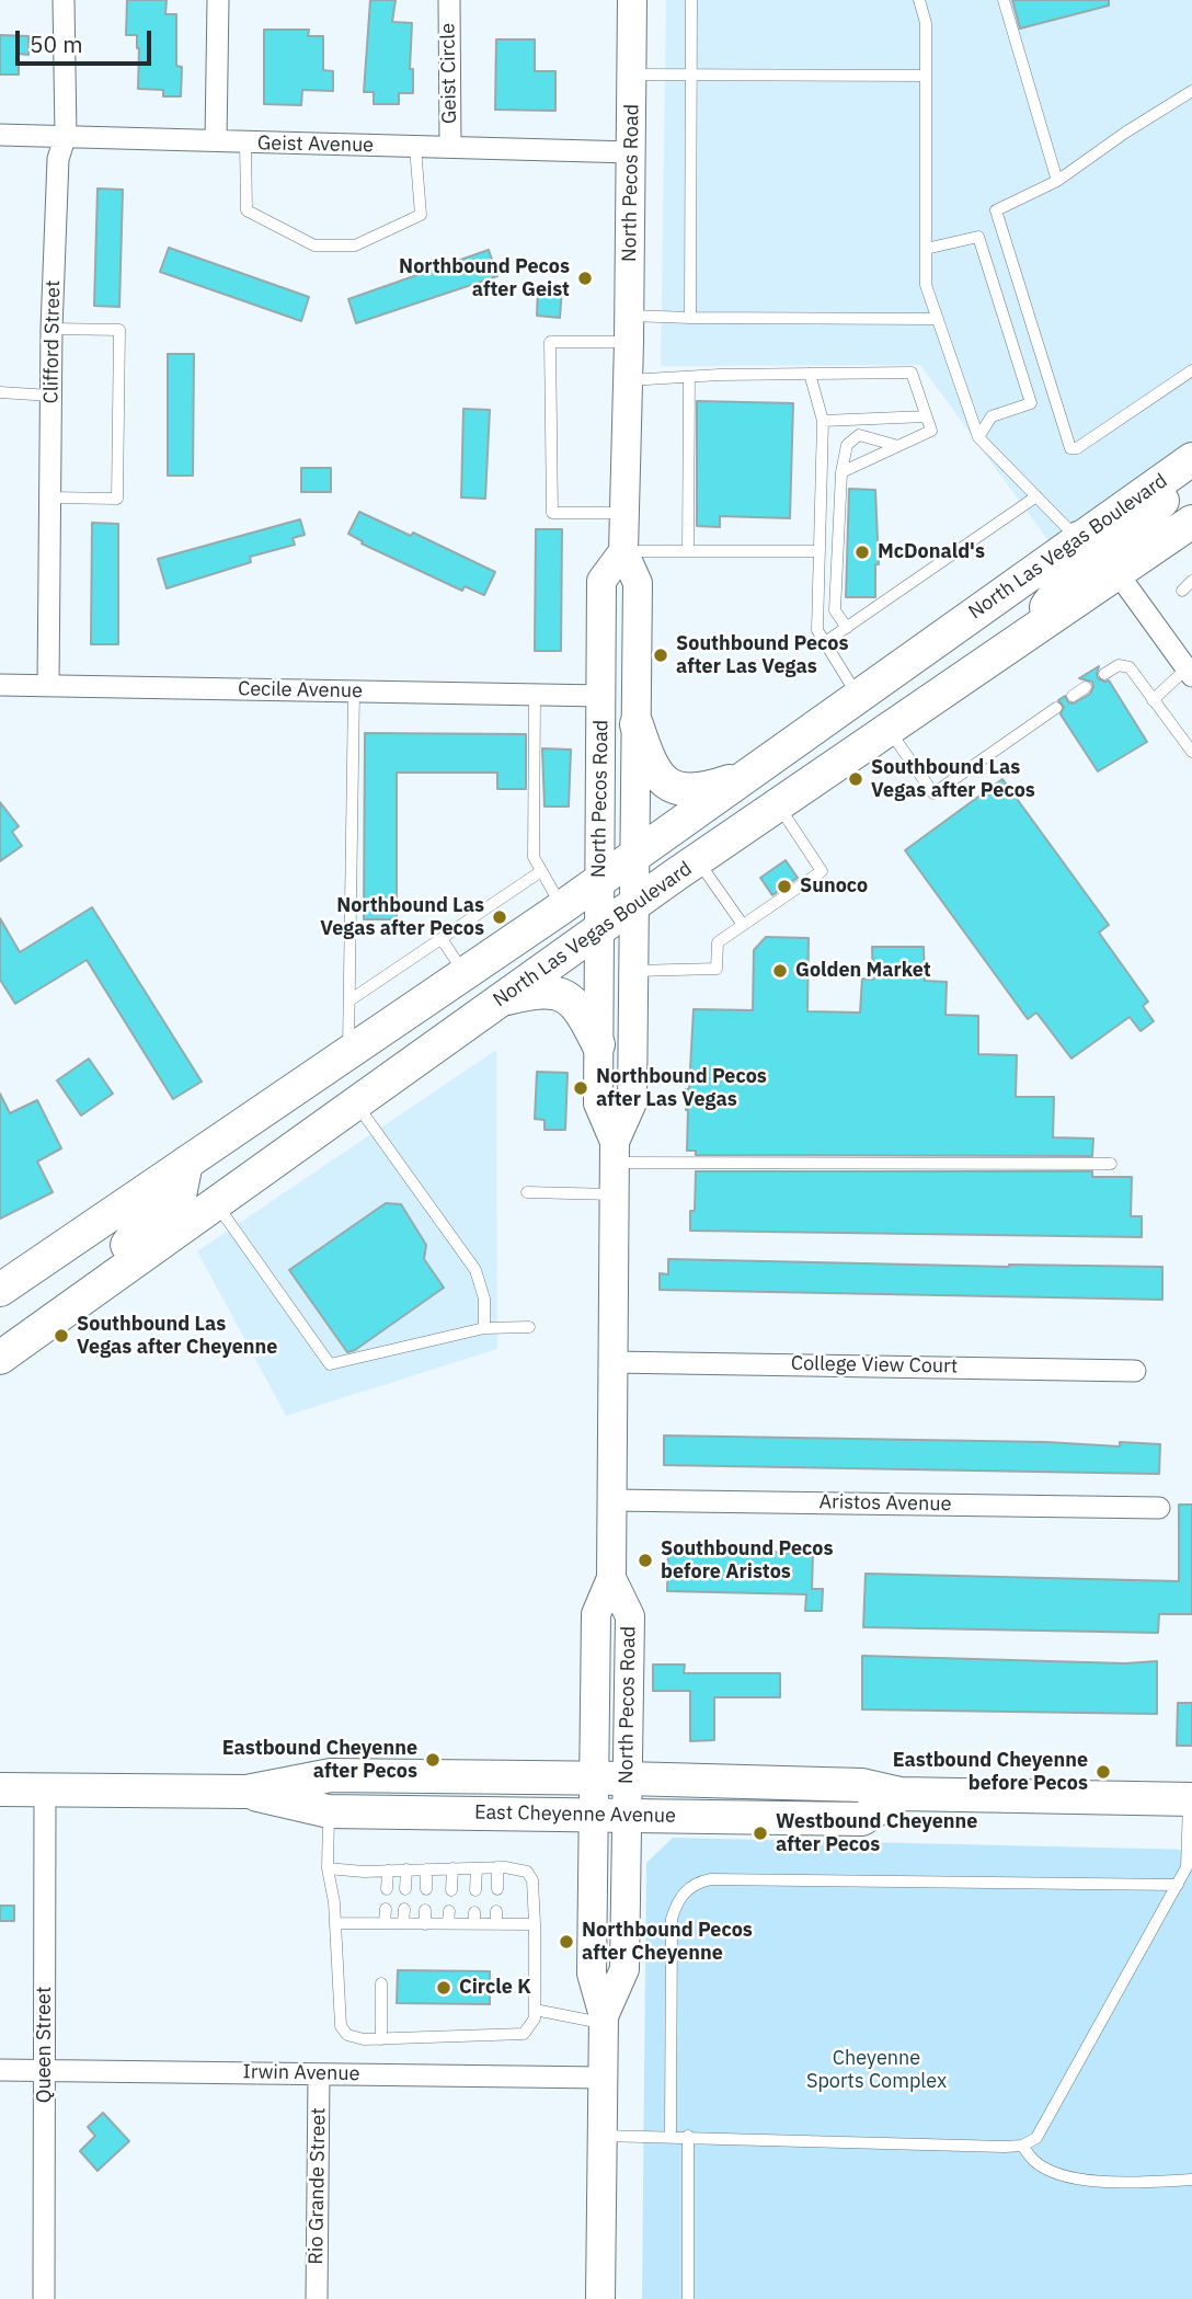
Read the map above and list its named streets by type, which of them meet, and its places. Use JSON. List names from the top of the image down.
{
  "streets": {
    "main road": ["North Pecos Road", "North Las Vegas Boulevard", "East Cheyenne Avenue"],
    "street": [
      "Geist Circle",
      "Geist Avenue",
      "Clifford Street",
      "Cecile Avenue",
      "College View Court",
      "Aristos Avenue",
      "Queen Street",
      "Irwin Avenue",
      "Rio Grande Street"
    ]
  },
  "crossings": [
    ["Geist Circle", "Geist Avenue"],
    ["Geist Avenue", "North Pecos Road"],
    ["Geist Avenue", "Clifford Street"],
    ["North Pecos Road", "North Las Vegas Boulevard"],
    ["North Pecos Road", "Cecile Avenue"],
    ["North Pecos Road", "College View Court"],
    ["North Pecos Road", "Aristos Avenue"],
    ["North Pecos Road", "East Cheyenne Avenue"],
    ["North Pecos Road", "Irwin Avenue"],
    ["Clifford Street", "Cecile Avenue"],
    ["East Cheyenne Avenue", "Queen Street"],
    ["Queen Street", "Irwin Avenue"],
    ["Irwin Avenue", "Rio Grande Street"]
  ],
  "parks": ["Cheyenne Sports Complex"],
  "places": [
    "Northbound Pecos after Geist",
    "McDonald's",
    "Southbound Pecos after Las Vegas",
    "Southbound Las Vegas after Pecos",
    "Sunoco",
    "Northbound Las Vegas after Pecos",
    "Golden Market",
    "Northbound Pecos after Las Vegas",
    "Southbound Las Vegas after Cheyenne",
    "Southbound Pecos before Aristos",
    "Eastbound Cheyenne after Pecos",
    "Eastbound Cheyenne before Pecos",
    "Westbound Cheyenne after Pecos",
    "Northbound Pecos after Cheyenne",
    "Circle K"
  ],
  "scale_bar": "50 m"
}
